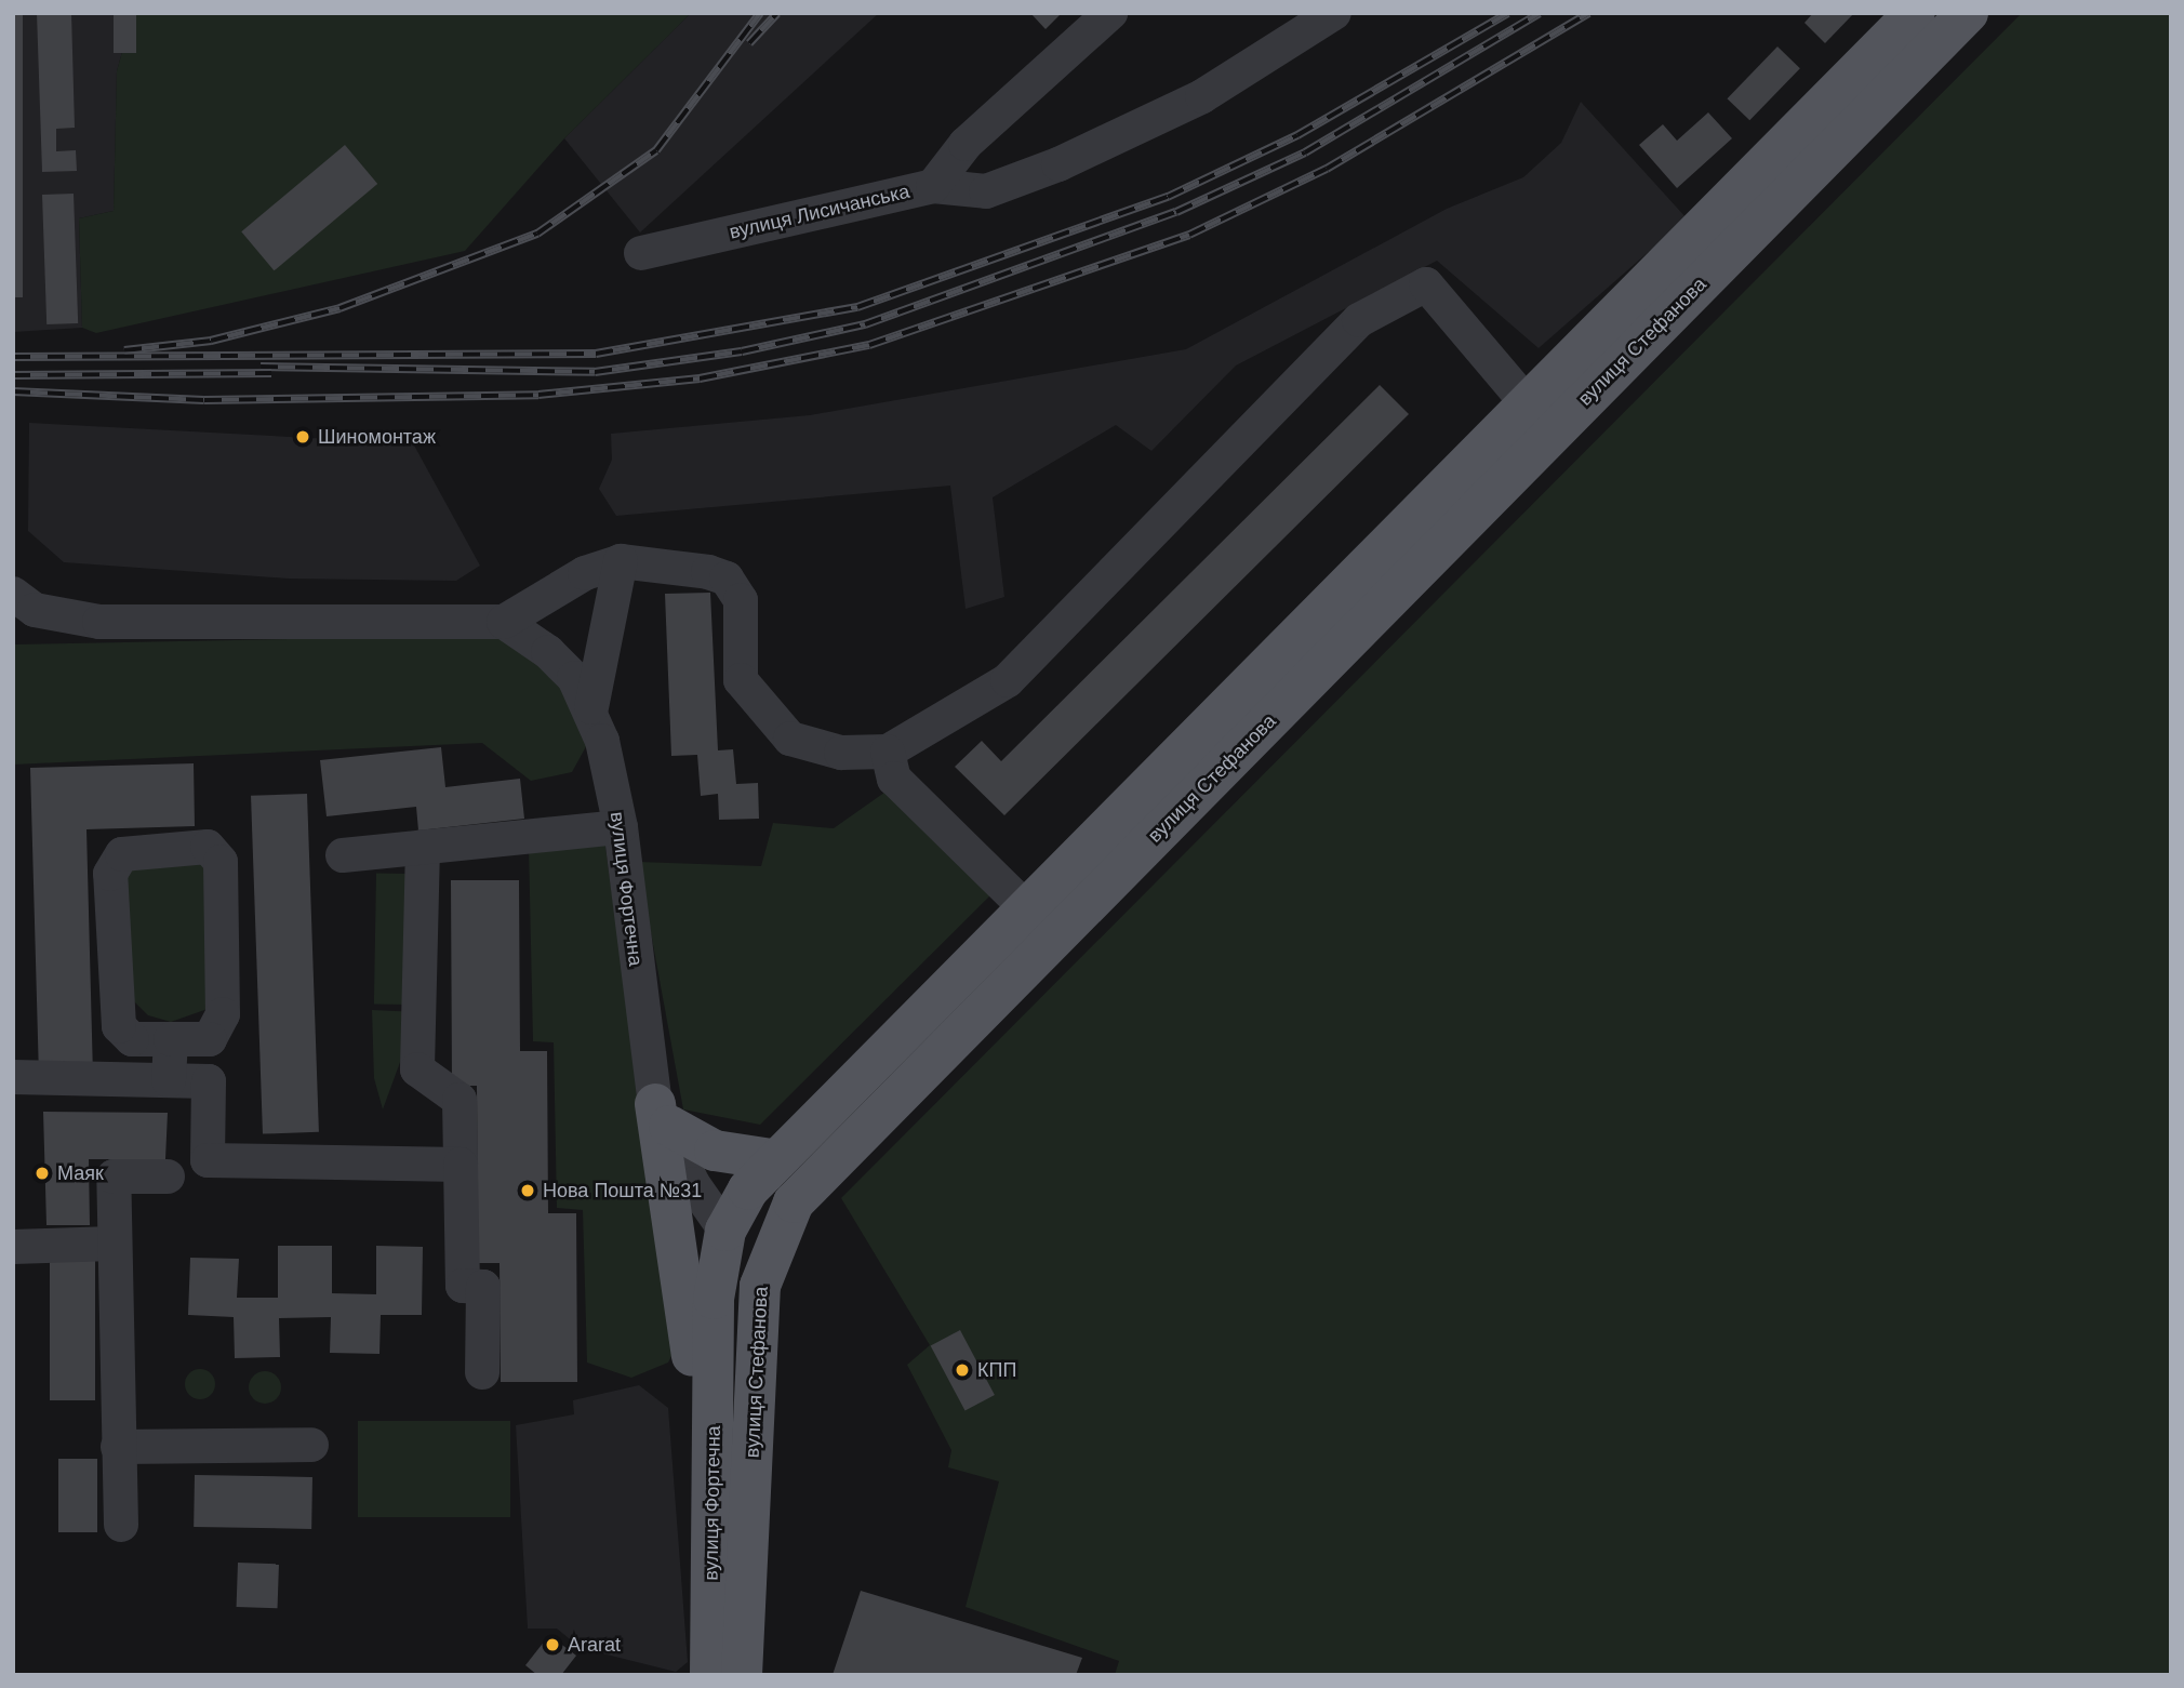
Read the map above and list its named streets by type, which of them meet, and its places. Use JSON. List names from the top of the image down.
{
  "streets": {
    "main road": ["вулиця Стефанова", "вулиця Фортечна"],
    "street": ["вулиця Лисичанська"]
  },
  "crossings": [
    ["вулиця Стефанова", "вулиця Фортечна"]
  ],
  "places": [
    "Шиномонтаж",
    "Маяк",
    "Нова Пошта №31",
    "КПП",
    "Ararat"
  ]
}
